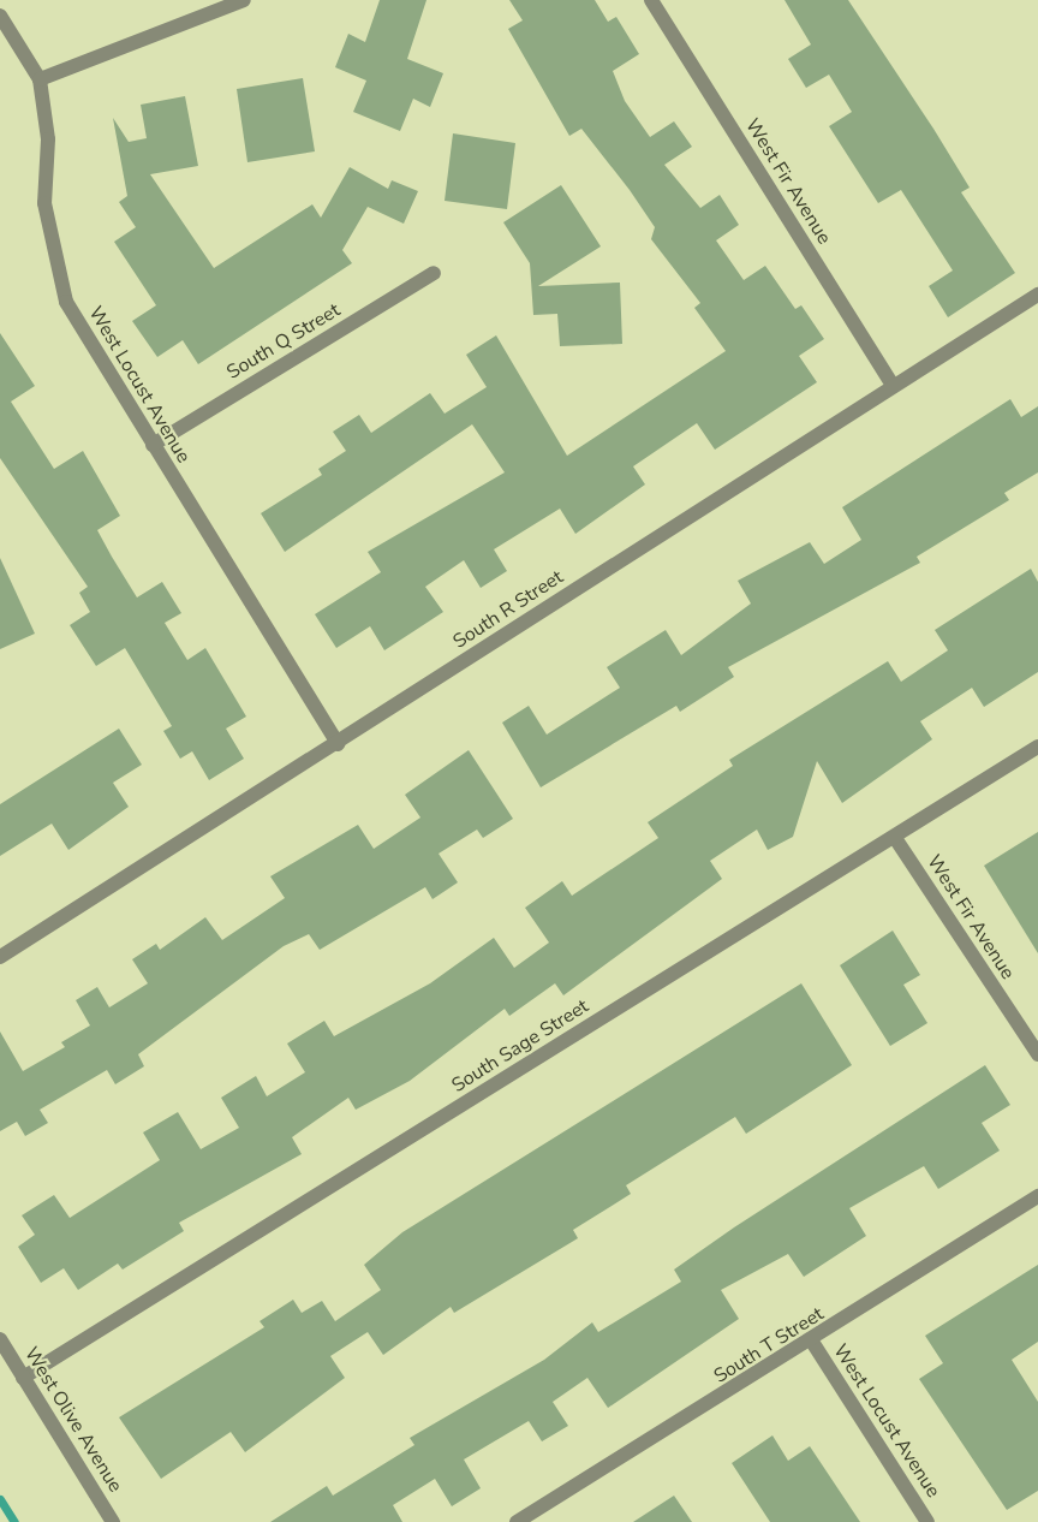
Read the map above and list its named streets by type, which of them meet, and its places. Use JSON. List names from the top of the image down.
{
  "streets": {
    "street": [
      "West Fir Avenue",
      "South Q Street",
      "West Locust Avenue",
      "South R Street",
      "South Sage Street",
      "South T Street",
      "West Olive Avenue"
    ]
  },
  "crossings": [
    ["West Fir Avenue", "South R Street"],
    ["West Fir Avenue", "South Sage Street"],
    ["South Q Street", "West Locust Avenue"],
    ["West Locust Avenue", "South R Street"],
    ["West Locust Avenue", "South T Street"],
    ["South Sage Street", "West Olive Avenue"]
  ]
}
